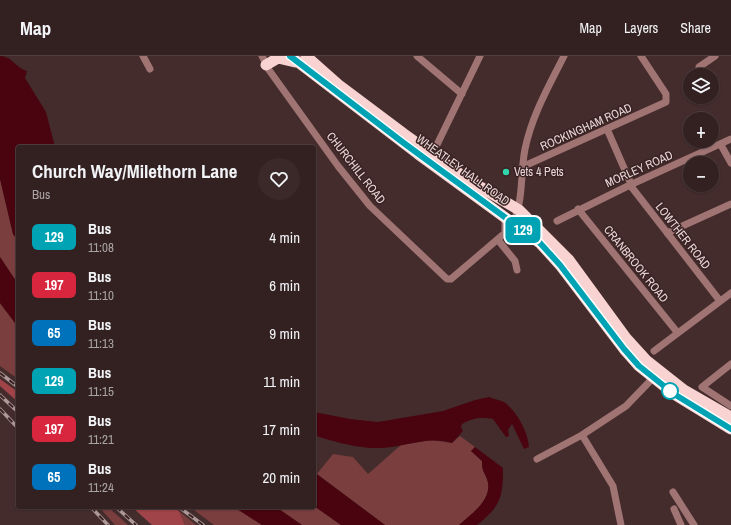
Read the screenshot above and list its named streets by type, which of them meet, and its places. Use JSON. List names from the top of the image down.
{
  "streets": {
    "highway": ["WHEATLEY HALL ROAD"],
    "street": [
      "ROCKINGHAM ROAD",
      "CHURCHILL ROAD",
      "MORLEY ROAD",
      "LOWTHER ROAD",
      "CRANBROOK ROAD"
    ]
  },
  "crossings": [
    ["ROCKINGHAM ROAD", "LOWTHER ROAD"],
    ["MORLEY ROAD", "LOWTHER ROAD"],
    ["MORLEY ROAD", "CRANBROOK ROAD"]
  ],
  "places": ["Vets 4 Pets"],
  "lines": ["bus line 129"],
  "page": {
    "header": "Map",
    "nav": ["Map", "Layers", "Share"],
    "on_map": "129",
    "map_buttons": ["+", "−"],
    "heading": ["Church Way/Milethorn Lane", "Bus"],
    "list": [
      {
        "mark": "129",
        "name": "Bus",
        "note": "11:08",
        "value": "4 min"
      },
      {
        "mark": "197",
        "name": "Bus",
        "note": "11:10",
        "value": "6 min"
      },
      {
        "mark": "65",
        "name": "Bus",
        "note": "11:13",
        "value": "9 min"
      },
      {
        "mark": "129",
        "name": "Bus",
        "note": "11:15",
        "value": "11 min"
      },
      {
        "mark": "197",
        "name": "Bus",
        "note": "11:21",
        "value": "17 min"
      },
      {
        "mark": "65",
        "name": "Bus",
        "note": "11:24",
        "value": "20 min"
      }
    ]
  }
}
